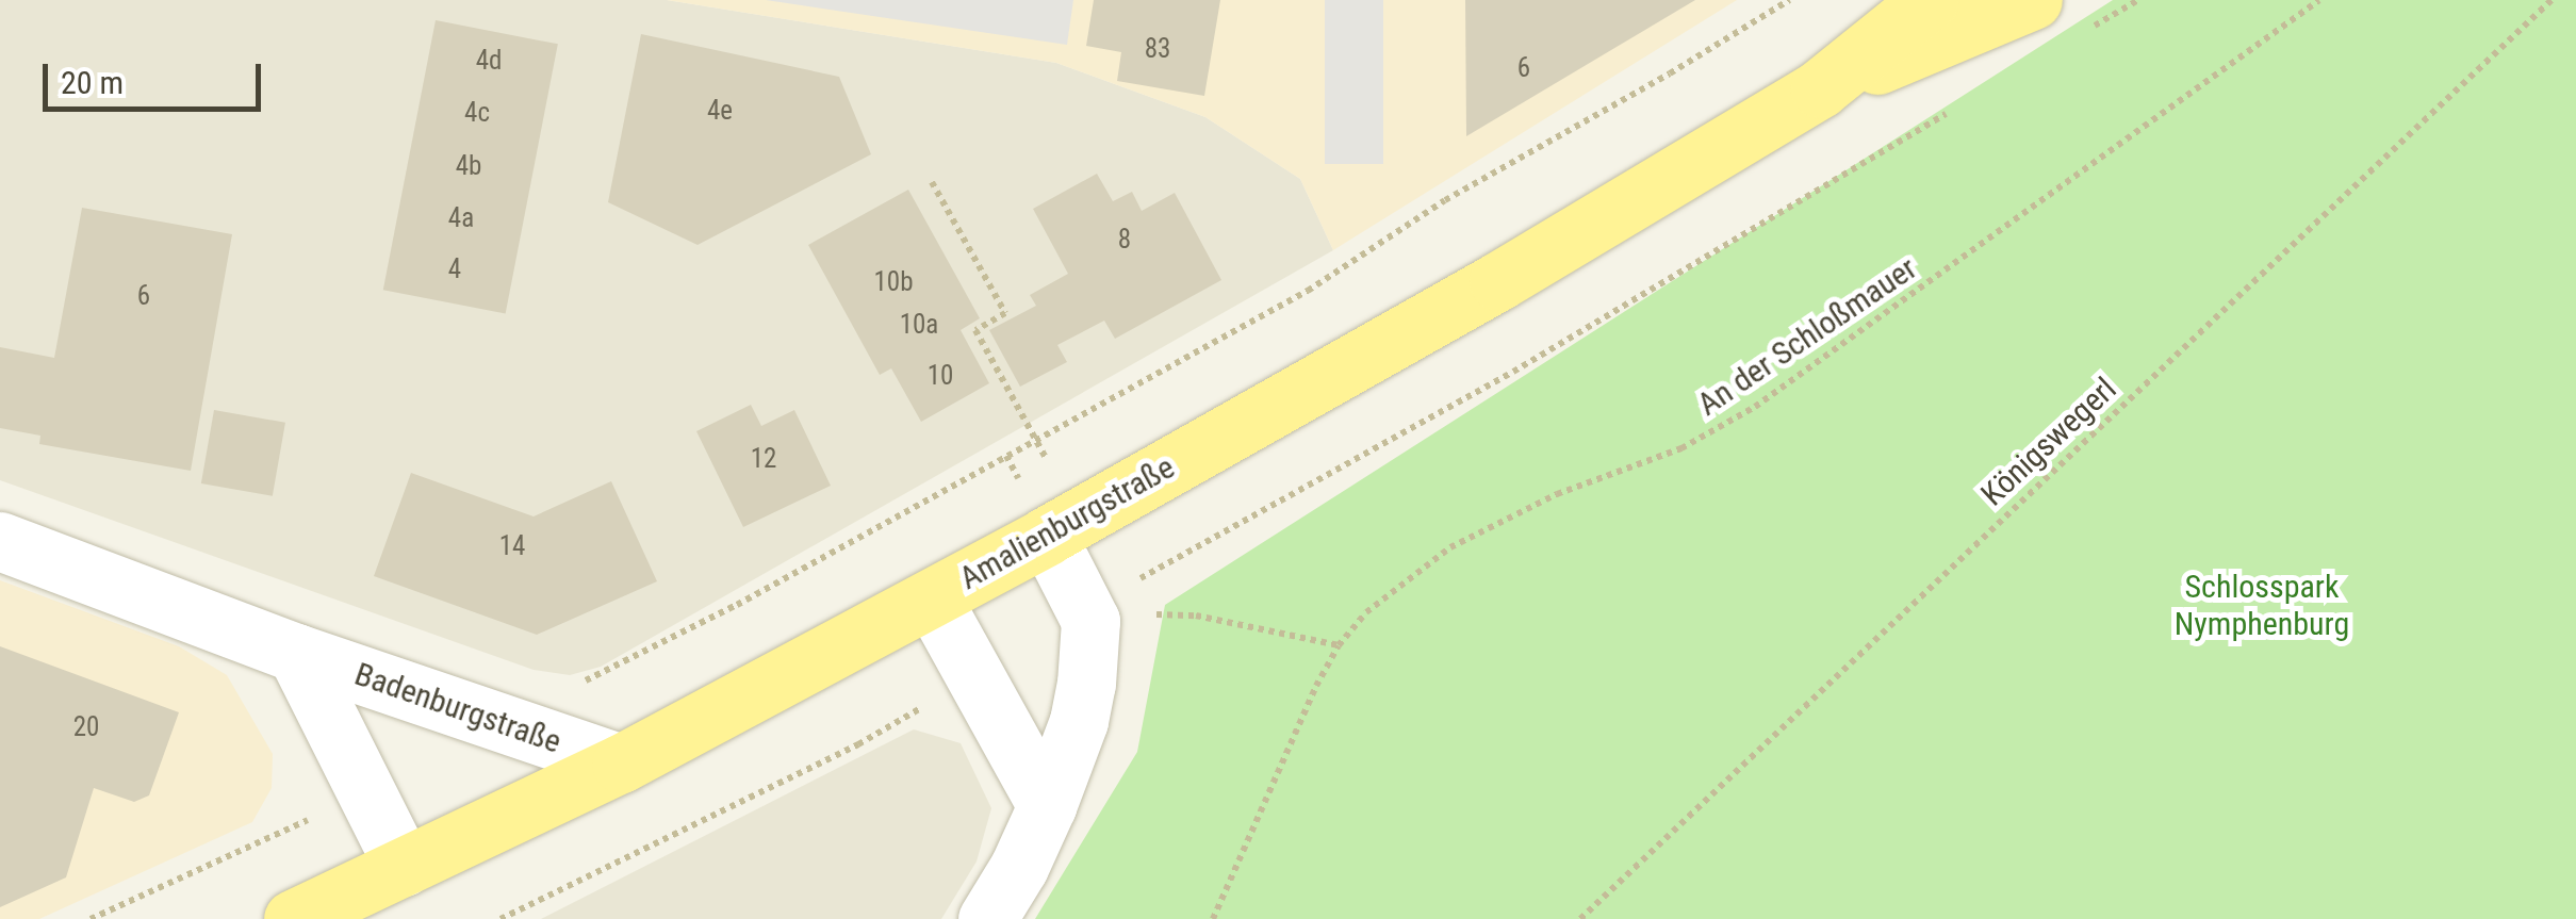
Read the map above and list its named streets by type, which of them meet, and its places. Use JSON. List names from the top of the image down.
{
  "streets": {
    "main road": ["Amalienburgstraße"],
    "street": ["Badenburgstraße"],
    "path": ["An der Schloßmauer", "Königswegerl"]
  },
  "crossings": [
    ["Amalienburgstraße", "Badenburgstraße"]
  ],
  "parks": ["Schlosspark Nymphenburg"],
  "house_numbers": [
    "83",
    "4d",
    "6",
    "4e",
    "4c",
    "4b",
    "4a",
    "8",
    "4",
    "10b",
    "6",
    "10a",
    "10",
    "12",
    "14",
    "20"
  ],
  "scale_bar": "20 m"
}
